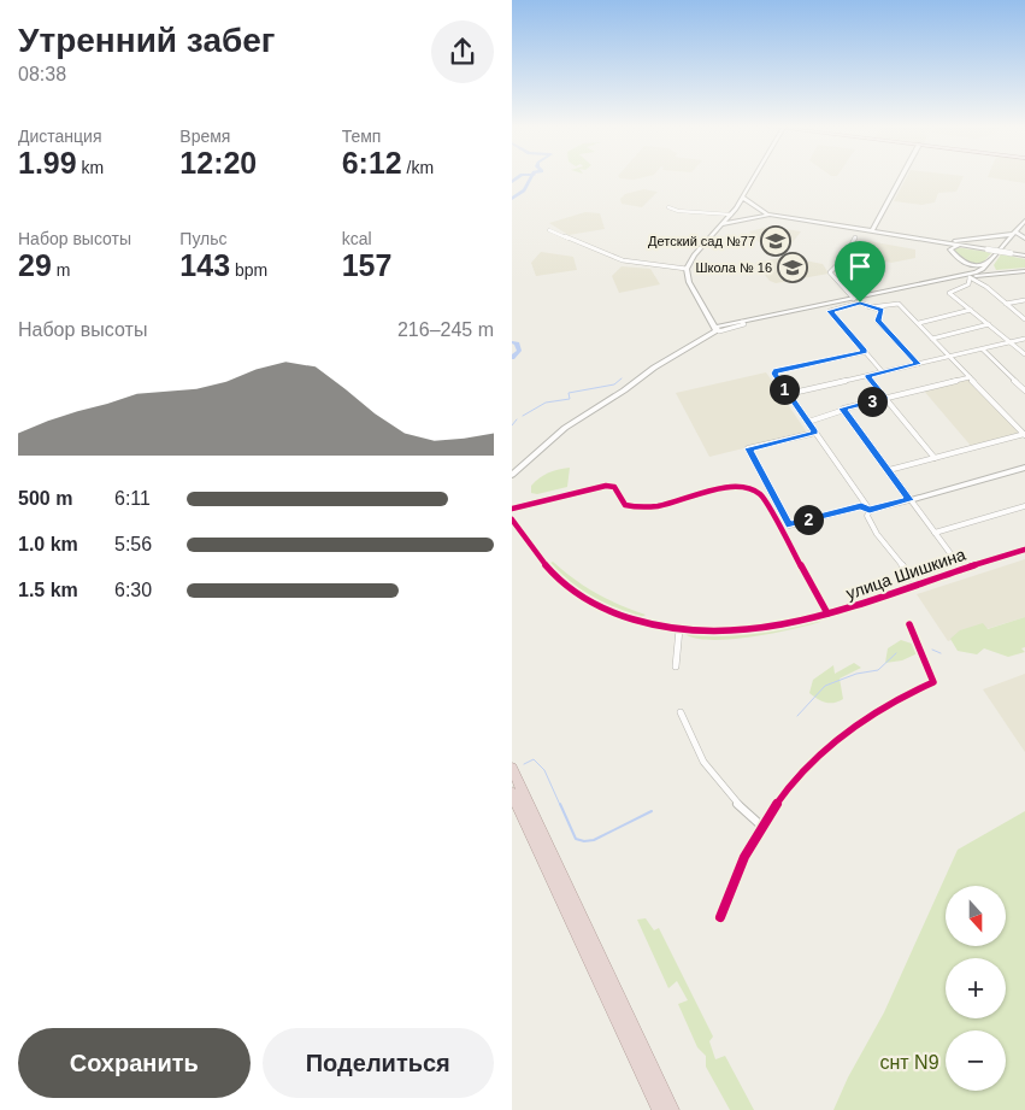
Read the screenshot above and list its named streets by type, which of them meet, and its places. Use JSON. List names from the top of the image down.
{
  "streets": {
    "street": ["улица Шишкина"]
  },
  "parks": ["снт N9"],
  "places": {
    "school or university": ["Детский сад №77", "Школа № 16"]
  },
  "north": "bottom",
  "page": {
    "heading": ["Утренний забег", "08:38"],
    "stats": [
      ["Дистанция", "1.99 km"],
      ["Время", "12:20"],
      ["Темп", "6:12 /km"],
      ["Набор высоты", "29 m"],
      ["Пульс", "143 bpm"],
      ["kcal", "157"]
    ],
    "chart": ["Набор высоты", "216–245 m"],
    "pins": ["1", "3", "2"],
    "list": [
      {
        "name": "500 m",
        "note": "6:11"
      },
      {
        "name": "1.0 km",
        "note": "5:56"
      },
      {
        "name": "1.5 km",
        "note": "6:30"
      }
    ],
    "map_buttons": ["+", "−"],
    "buttons": ["Сохранить", "Поделиться"]
  }
}
